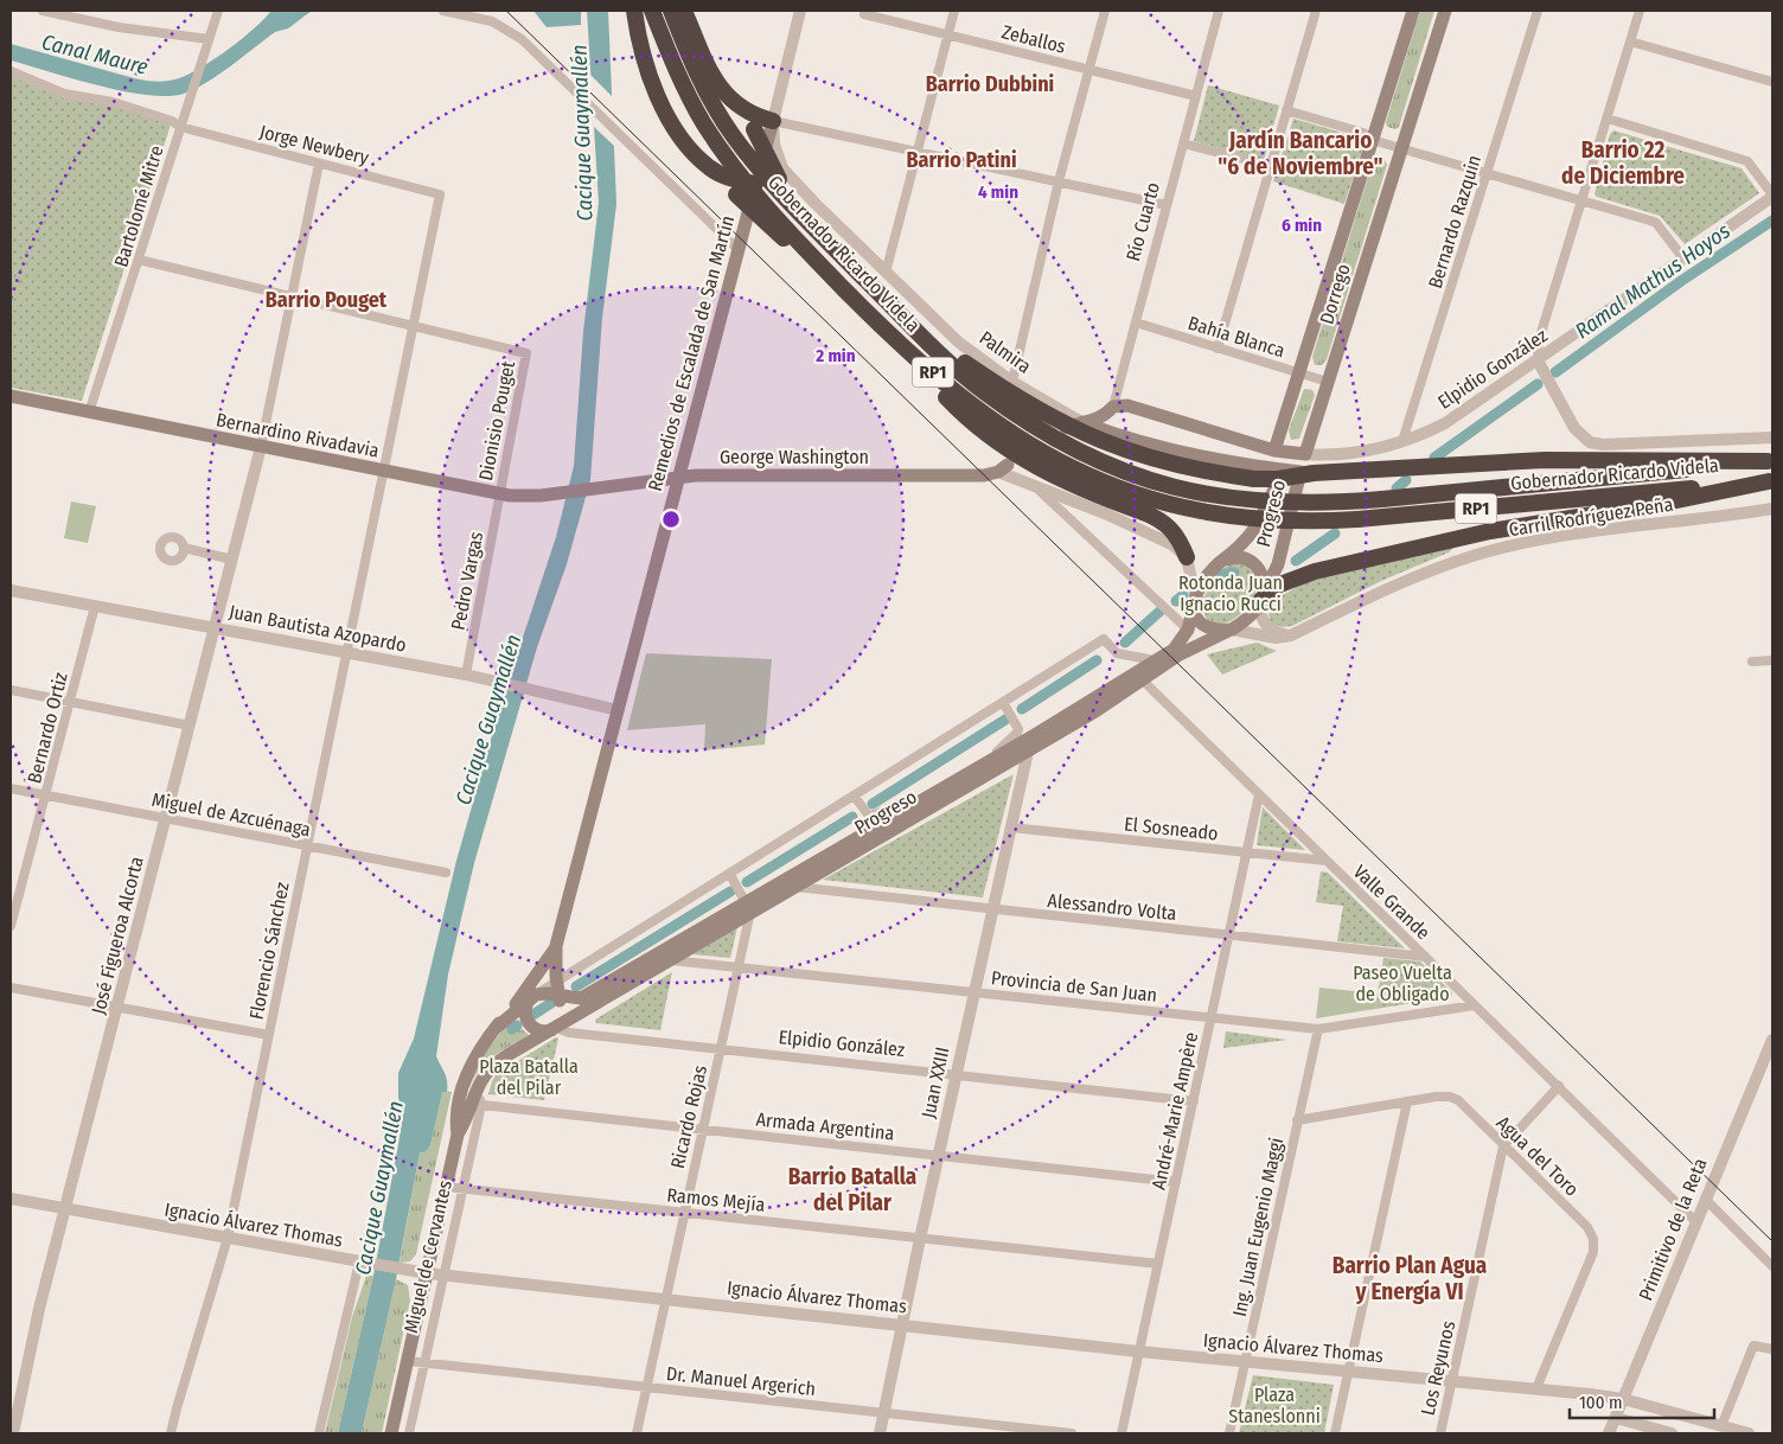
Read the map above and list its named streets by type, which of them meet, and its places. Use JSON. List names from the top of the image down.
{
  "streets": {
    "highway": ["Gobernador Ricardo Videla", "RP1"],
    "main road": [
      "Dorrego",
      "Palmira",
      "Remedios de Escalada de San Martín",
      "Bernardino Rivadavia",
      "George Washington",
      "Progreso",
      "Miguel de Cervantes"
    ],
    "street": [
      "Zeballos",
      "Jorge Newbery",
      "Bartolomé Mitre",
      "Río Cuarto",
      "Bernardo Razquin",
      "Bahía Blanca",
      "Elpidio González",
      "Dionisio Pouget",
      "Carril Rodríguez Peña",
      "Pedro Vargas",
      "Juan Bautista Azopardo",
      "Bernardo Ortiz",
      "Miguel de Azcuénaga",
      "El Sosneado",
      "Valle Grande",
      "Alessandro Volta",
      "José Figueroa Alcorta",
      "Florencio Sánchez",
      "Provincia de San Juan",
      "Juan XXIII",
      "André-Marie Ampère",
      "Ricardo Rojas",
      "Armada Argentina",
      "Agua del Toro",
      "Ramos Mejía",
      "Ignacio Álvarez Thomas",
      "Ing. Juan Eugenio Maggi",
      "Primitivo de la Reta",
      "Los Reyunos",
      "Dr. Manuel Argerich"
    ]
  },
  "crossings": [
    ["Zeballos", "Río Cuarto"],
    ["Jorge Newbery", "Bartolomé Mitre"],
    ["Jorge Newbery", "Florencio Sánchez"],
    ["Bartolomé Mitre", "Bernardino Rivadavia"],
    ["Río Cuarto", "Bahía Blanca"],
    ["Bernardo Razquin", "Elpidio González"],
    ["Dorrego", "Bahía Blanca"],
    ["Palmira", "Remedios de Escalada de San Martín"],
    ["Palmira", "Progreso"],
    ["Remedios de Escalada de San Martín", "Elpidio González"],
    ["Remedios de Escalada de San Martín", "George Washington"],
    ["Remedios de Escalada de San Martín", "Progreso"],
    ["Remedios de Escalada de San Martín", "Juan Bautista Azopardo"],
    ["Remedios de Escalada de San Martín", "Miguel de Cervantes"],
    ["Elpidio González", "Progreso"],
    ["Elpidio González", "Juan XXIII"],
    ["Elpidio González", "André-Marie Ampère"],
    ["Elpidio González", "Ricardo Rojas"],
    ["Elpidio González", "Miguel de Cervantes"],
    ["Dionisio Pouget", "Bernardino Rivadavia"],
    ["Dionisio Pouget", "Pedro Vargas"],
    ["Dionisio Pouget", "Florencio Sánchez"],
    ["Bernardino Rivadavia", "George Washington"],
    ["Bernardino Rivadavia", "Pedro Vargas"],
    ["Bernardino Rivadavia", "José Figueroa Alcorta"],
    ["Bernardino Rivadavia", "Florencio Sánchez"],
    ["Progreso", "Carril Rodríguez Peña"],
    ["Progreso", "Valle Grande"],
    ["Progreso", "Alessandro Volta"],
    ["Progreso", "Provincia de San Juan"],
    ["Progreso", "Juan XXIII"],
    ["Progreso", "Ricardo Rojas"],
    ["Progreso", "Miguel de Cervantes"],
    ["Pedro Vargas", "Juan Bautista Azopardo"],
    ["Juan Bautista Azopardo", "Bernardo Ortiz"],
    ["Juan Bautista Azopardo", "José Figueroa Alcorta"],
    ["Juan Bautista Azopardo", "Florencio Sánchez"],
    ["Bernardo Ortiz", "Miguel de Azcuénaga"],
    ["Miguel de Azcuénaga", "José Figueroa Alcorta"],
    ["Miguel de Azcuénaga", "Florencio Sánchez"],
    ["El Sosneado", "Valle Grande"],
    ["El Sosneado", "Juan XXIII"],
    ["El Sosneado", "André-Marie Ampère"],
    ["Valle Grande", "Alessandro Volta"],
    ["Valle Grande", "Provincia de San Juan"],
    ["Valle Grande", "André-Marie Ampère"],
    ["Valle Grande", "Primitivo de la Reta"],
    ["Valle Grande", "Los Reyunos"],
    ["Alessandro Volta", "Juan XXIII"],
    ["Alessandro Volta", "André-Marie Ampère"],
    ["José Figueroa Alcorta", "Ignacio Álvarez Thomas"],
    ["Florencio Sánchez", "Ignacio Álvarez Thomas"],
    ["Provincia de San Juan", "Juan XXIII"],
    ["Provincia de San Juan", "André-Marie Ampère"],
    ["Provincia de San Juan", "Ricardo Rojas"],
    ["Provincia de San Juan", "Ing. Juan Eugenio Maggi"],
    ["Juan XXIII", "Armada Argentina"],
    ["Juan XXIII", "Ramos Mejía"],
    ["Juan XXIII", "Ignacio Álvarez Thomas"],
    ["Juan XXIII", "Dr. Manuel Argerich"],
    ["André-Marie Ampère", "Armada Argentina"],
    ["André-Marie Ampère", "Ramos Mejía"],
    ["André-Marie Ampère", "Ignacio Álvarez Thomas"],
    ["Ricardo Rojas", "Armada Argentina"],
    ["Ricardo Rojas", "Ramos Mejía"],
    ["Ricardo Rojas", "Ignacio Álvarez Thomas"],
    ["Ricardo Rojas", "Dr. Manuel Argerich"],
    ["Armada Argentina", "Miguel de Cervantes"],
    ["Agua del Toro", "Ignacio Álvarez Thomas"],
    ["Agua del Toro", "Ing. Juan Eugenio Maggi"],
    ["Agua del Toro", "Los Reyunos"],
    ["Ramos Mejía", "Miguel de Cervantes"],
    ["Ignacio Álvarez Thomas", "Ing. Juan Eugenio Maggi"],
    ["Ignacio Álvarez Thomas", "Primitivo de la Reta"],
    ["Ignacio Álvarez Thomas", "Miguel de Cervantes"],
    ["Ignacio Álvarez Thomas", "Los Reyunos"],
    ["Miguel de Cervantes", "Dr. Manuel Argerich"]
  ],
  "districts": [
    "Barrio Dubbini",
    "Jardín Bancario \"6 de Noviembre\"",
    "Barrio 22 de Diciembre",
    "Barrio Patini",
    "Barrio Pouget",
    "Barrio Batalla del Pilar",
    "Barrio Plan Agua y Energía VI"
  ],
  "water": ["Canal Maure", "Cacique Guaymallén", "Ramal Mathus Hoyos"],
  "parks": [
    "Rotonda Juan Ignacio Rucci",
    "Paseo Vuelta de Obligado",
    "Plaza Batalla del Pilar",
    "Plaza Staneslonni"
  ],
  "scale_bar": "100 m",
  "rings": ["4 min", "6 min", "2 min"]
}
